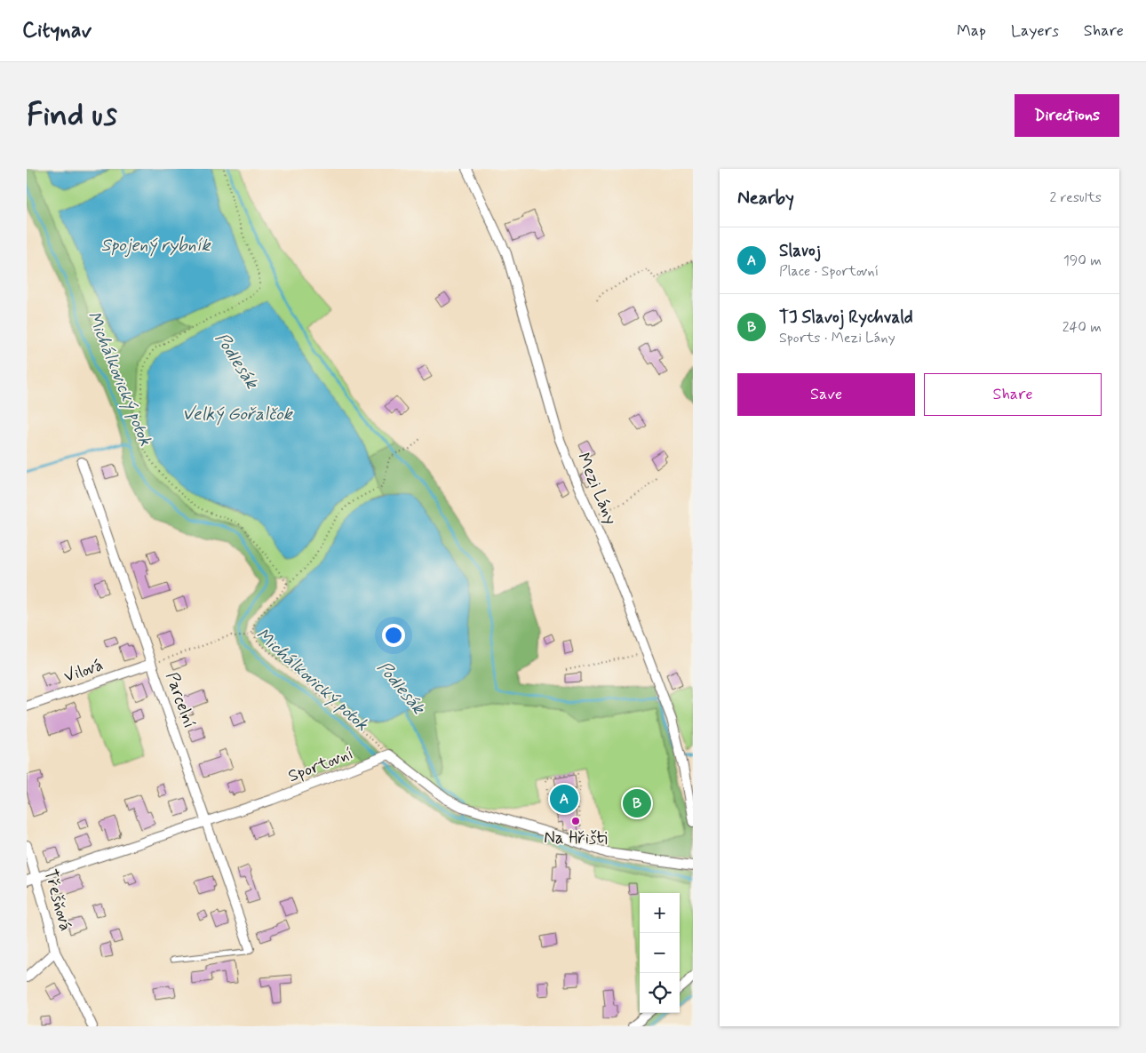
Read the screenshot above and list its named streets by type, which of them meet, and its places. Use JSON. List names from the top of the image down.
{
  "streets": {
    "street": [
      "Mezi Lány",
      "Vilová",
      "Parcelní",
      "Sportovní",
      "Třešňová"
    ]
  },
  "crossings": [
    ["Vilová", "Parcelní"],
    ["Parcelní", "Sportovní"],
    ["Sportovní", "Třešňová"]
  ],
  "water": [
    "Spojený rybník",
    "Podlesák",
    "Michálkovický potok",
    "Velký Gořalčok"
  ],
  "places": ["Na Hřišti"],
  "page": {
    "header": "Citynav",
    "nav": ["Map", "Layers", "Share"],
    "buttons": [
      "Directions",
      ["Save", "Share"]
    ],
    "title": "Find us",
    "heading": ["Nearby", "2 results"],
    "list": [
      {
        "mark": "A",
        "name": "Slavoj",
        "note": "Place · Sportovní",
        "value": "190 m"
      },
      {
        "mark": "B",
        "name": "TJ Slavoj Rychvald",
        "note": "Sports · Mezi Lány",
        "value": "240 m"
      }
    ],
    "pins": ["A", "B"],
    "map_buttons": ["+", "−"]
  }
}
